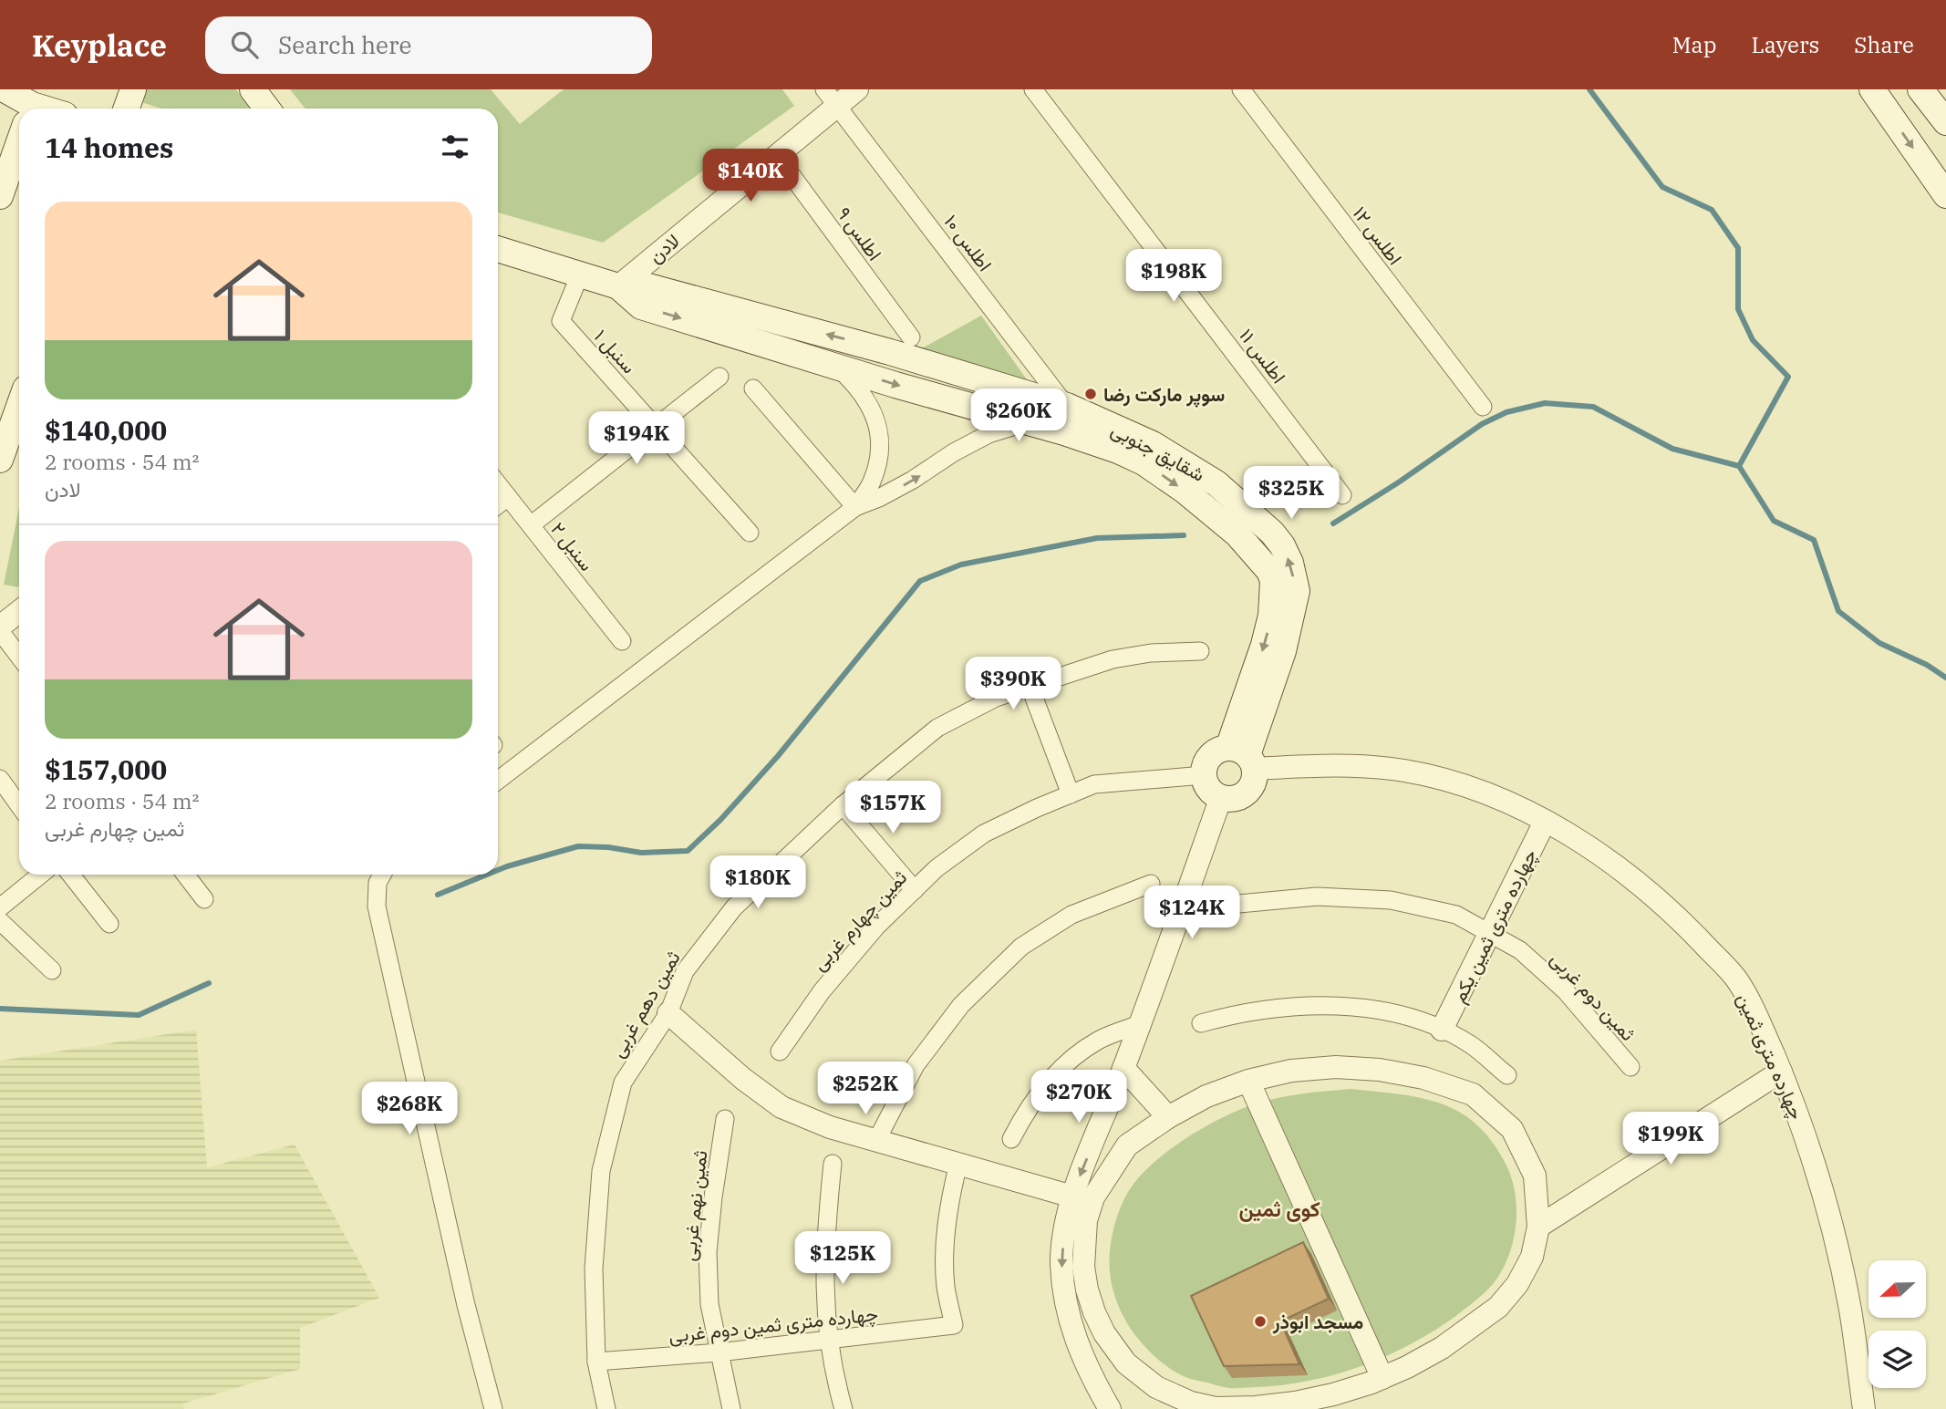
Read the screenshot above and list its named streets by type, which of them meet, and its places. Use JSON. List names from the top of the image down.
{
  "streets": {
    "main road": ["شقایق جنوبی"],
    "street": [
      "اطلس ۹",
      "اطلس ۱۲",
      "اطلس ۱۰",
      "لادن",
      "سنبل ۱",
      "اطلس ۱۱",
      "سنبل ۲",
      "ثمین چهارم غربی",
      "چهارده متری ثمین یکم",
      "ثمین دوم غربی",
      "ثمین دهم غربی",
      "چهارده متری ثمین",
      "ثمین نهم غربی",
      "چهارده متری ثمین دوم غربی"
    ]
  },
  "crossings": [
    ["اطلس ۹", "لادن"],
    ["اطلس ۱۰", "لادن"],
    ["اطلس ۱۰", "شقایق جنوبی"],
    ["لادن", "شقایق جنوبی"],
    ["سنبل ۱", "شقایق جنوبی"],
    ["شقایق جنوبی", "ثمین چهارم غربی"],
    ["شقایق جنوبی", "چهارده متری ثمین"],
    ["ثمین چهارم غربی", "چهارده متری ثمین"],
    ["چهارده متری ثمین یکم", "ثمین دوم غربی"],
    ["چهارده متری ثمین یکم", "چهارده متری ثمین"],
    ["ثمین دهم غربی", "چهارده متری ثمین دوم غربی"],
    ["ثمین نهم غربی", "چهارده متری ثمین دوم غربی"]
  ],
  "districts": ["کوی ثمین"],
  "places": ["سوپر مارکت رضا", "مسجد ابوذر"],
  "north": "left",
  "page": {
    "header": "Keyplace",
    "search": "Search here",
    "nav": ["Map", "Layers", "Share"],
    "heading": "14 homes",
    "price": [
      "$140K",
      "$198K",
      "$260K",
      "$194K",
      "$325K",
      "$390K",
      "$157K",
      "$180K",
      "$124K",
      "$252K",
      "$270K",
      "$268K",
      "$199K",
      "$125K"
    ],
    "list": [
      {
        "name": "$140,000",
        "note": "2 rooms · 54 m² · لادن"
      },
      {
        "name": "$157,000",
        "note": "2 rooms · 54 m² · ثمین چهارم غربی"
      }
    ]
  }
}
